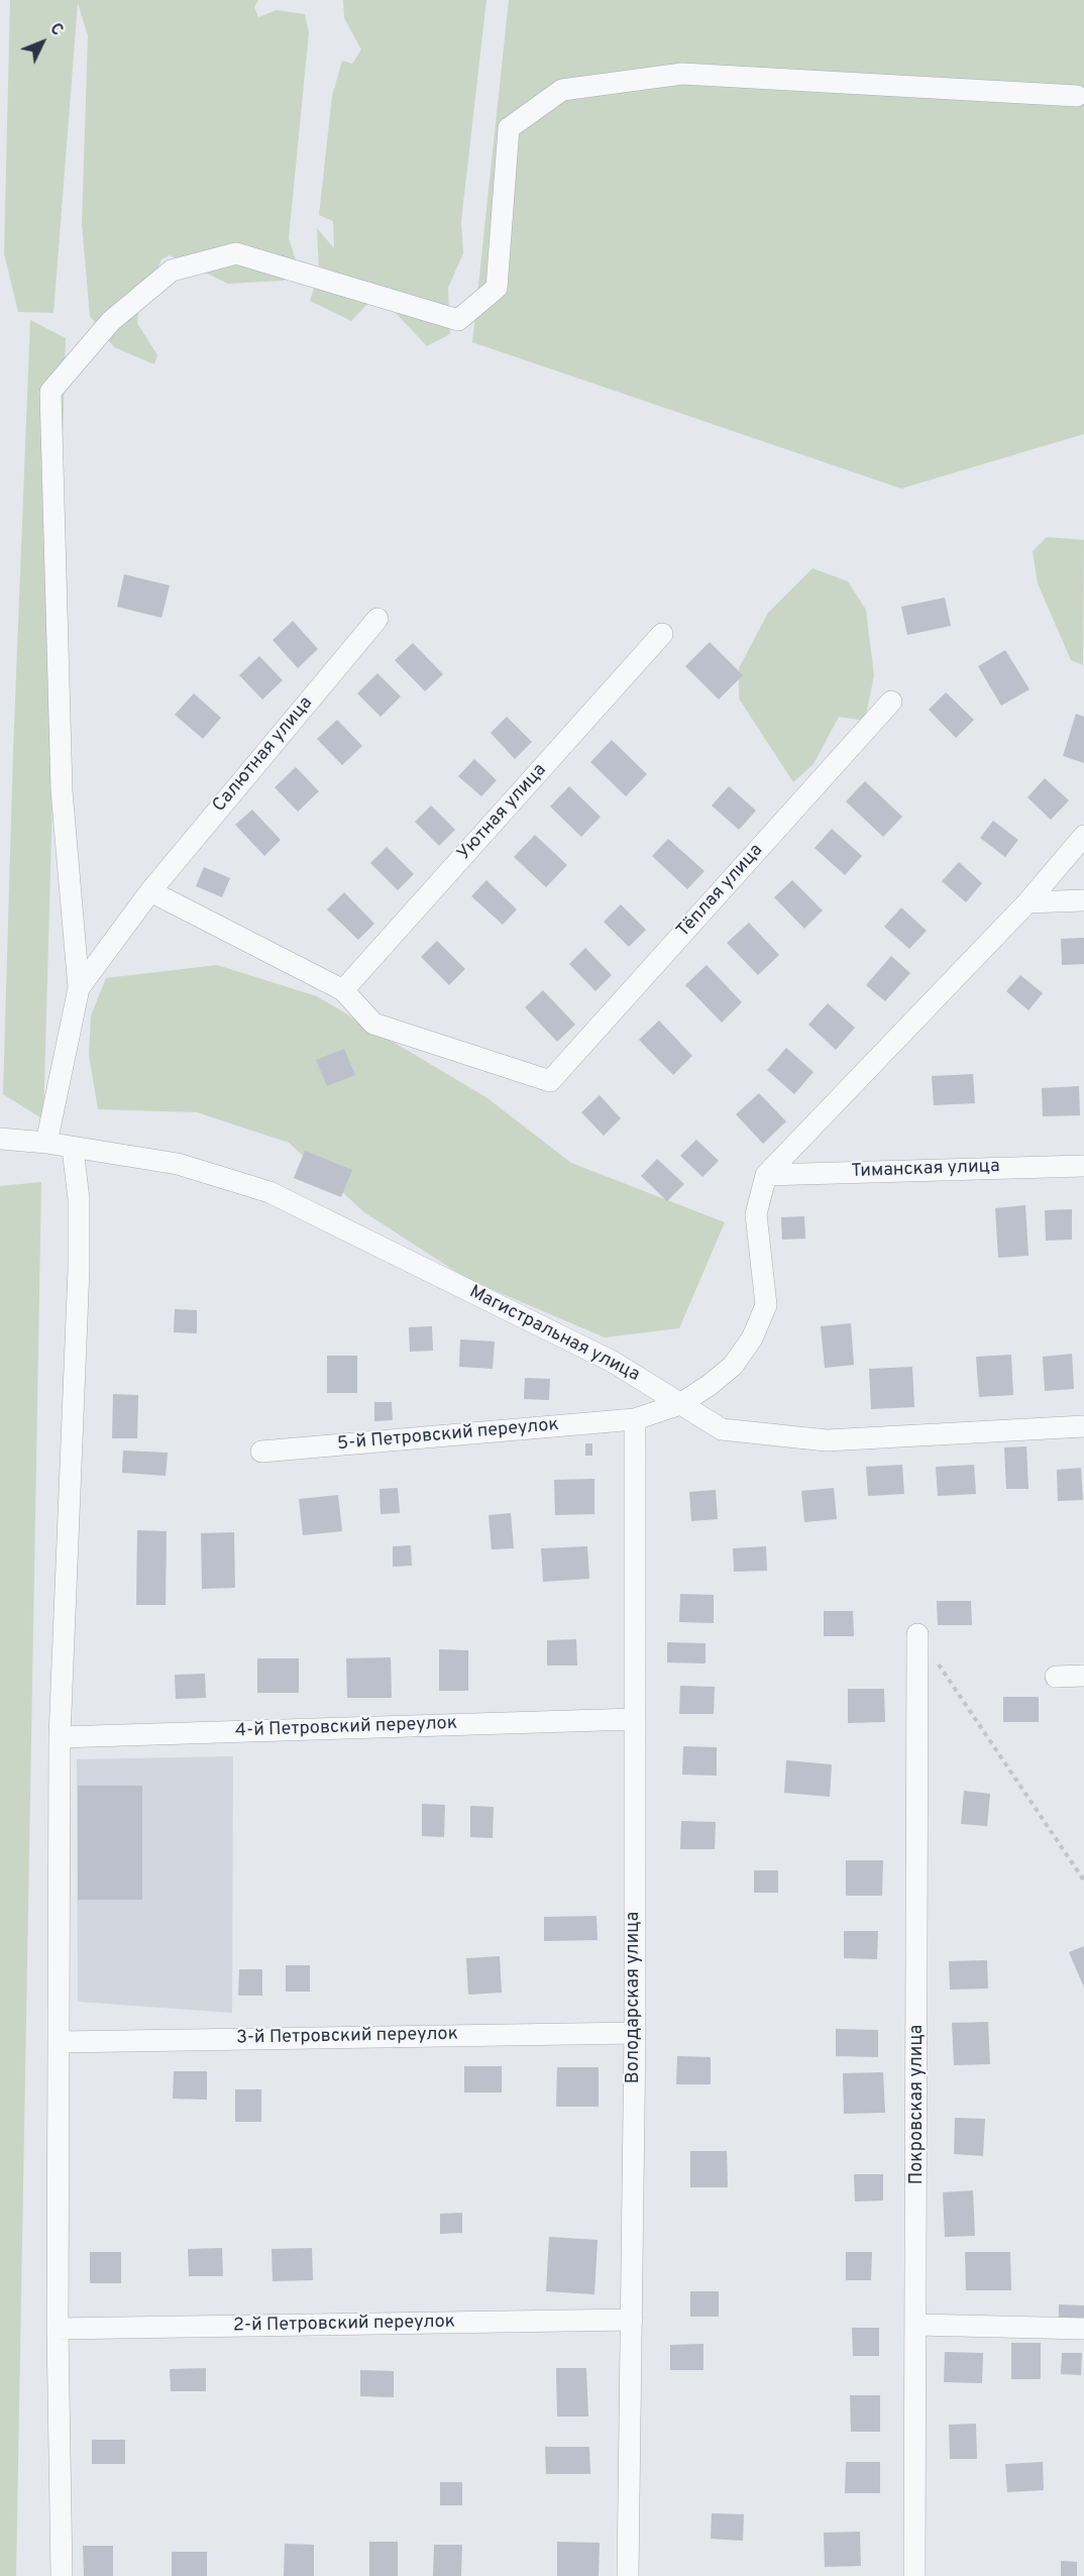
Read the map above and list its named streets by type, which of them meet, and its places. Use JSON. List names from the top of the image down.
{
  "streets": {
    "street": [
      "Салютная улица",
      "Уютная улица",
      "Тёплая улица",
      "Тиманская улица",
      "Магистральная улица",
      "5-й Петровский переулок",
      "4-й Петровский переулок",
      "Володарская улица",
      "3-й Петровский переулок",
      "Покровская улица",
      "2-й Петровский переулок"
    ]
  },
  "crossings": [
    ["Уютная улица", "Тёплая улица"],
    ["Тиманская улица", "5-й Петровский переулок"],
    ["Магистральная улица", "5-й Петровский переулок"],
    ["5-й Петровский переулок", "Володарская улица"],
    ["4-й Петровский переулок", "Володарская улица"],
    ["Володарская улица", "3-й Петровский переулок"],
    ["Володарская улица", "2-й Петровский переулок"]
  ],
  "north": "top right"
}
